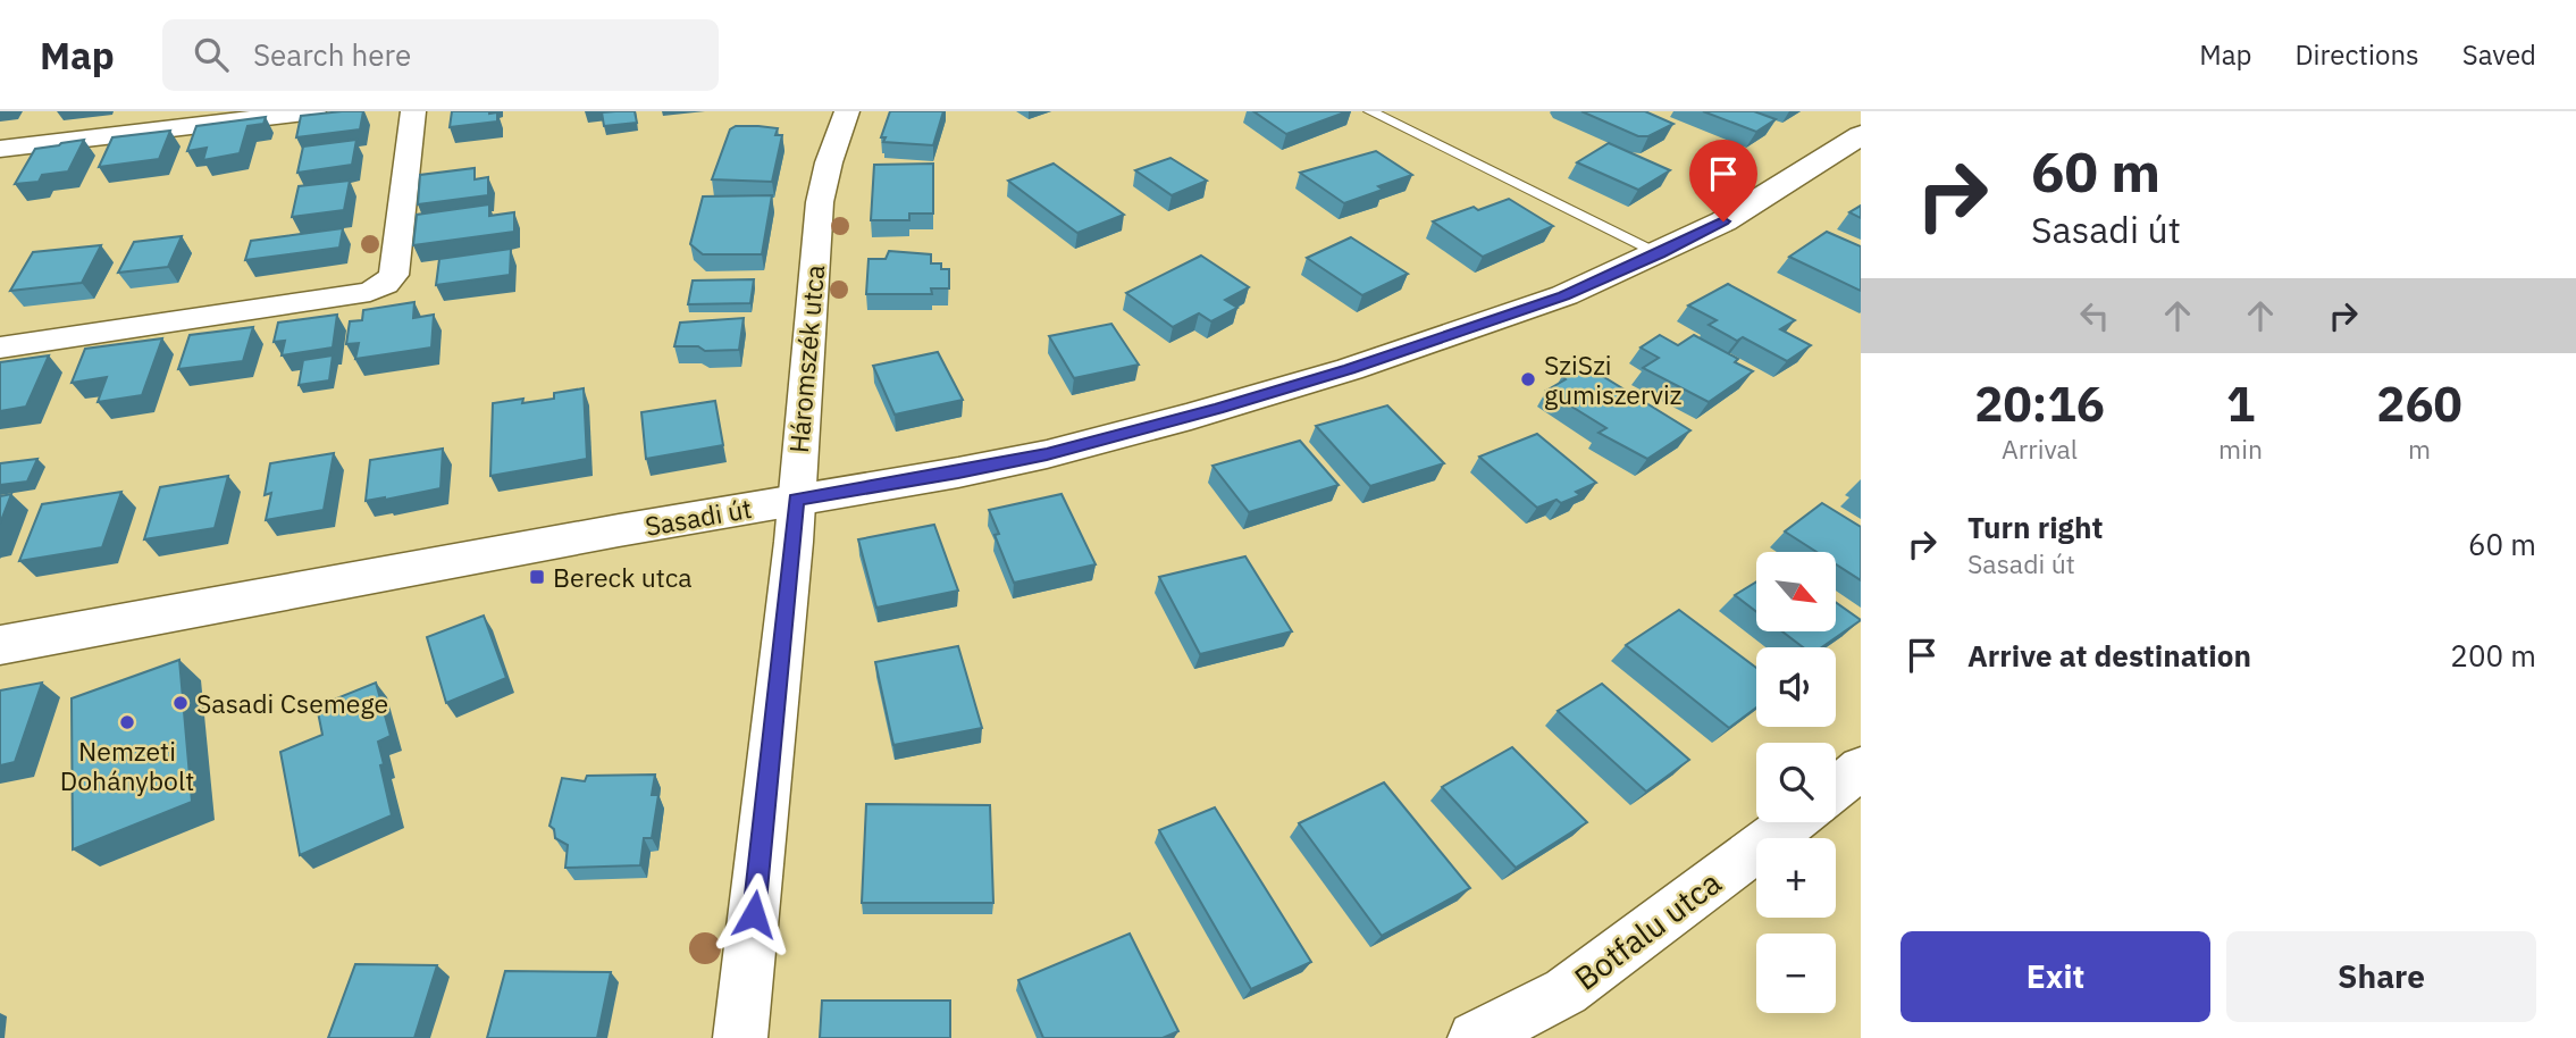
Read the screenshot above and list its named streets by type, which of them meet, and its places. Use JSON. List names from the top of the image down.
{
  "streets": {
    "street": ["Háromszék utca", "Sasadi út", "Botfalu utca"]
  },
  "crossings": [
    ["Háromszék utca", "Sasadi út"]
  ],
  "places": {
    "other": ["SziSzi gumiszerviz", "Sasadi Csemege", "Nemzeti Dohánybolt"],
    "transit": ["Bereck utca"]
  },
  "north": "bottom right",
  "page": {
    "header": "Map",
    "search": "Search here",
    "nav": ["Map", "Directions", "Saved"],
    "turn": ["60 m", "Sasadi út"],
    "eta": [
      "20:16",
      "Arrival",
      "1",
      "min",
      "260",
      "m"
    ],
    "list": [
      {
        "name": "Turn right",
        "note": "Sasadi út",
        "value": "60 m"
      },
      {
        "name": "Arrive at destination",
        "value": "200 m"
      }
    ],
    "map_buttons": ["+", "−"],
    "buttons": ["Exit", "Share"]
  }
}
